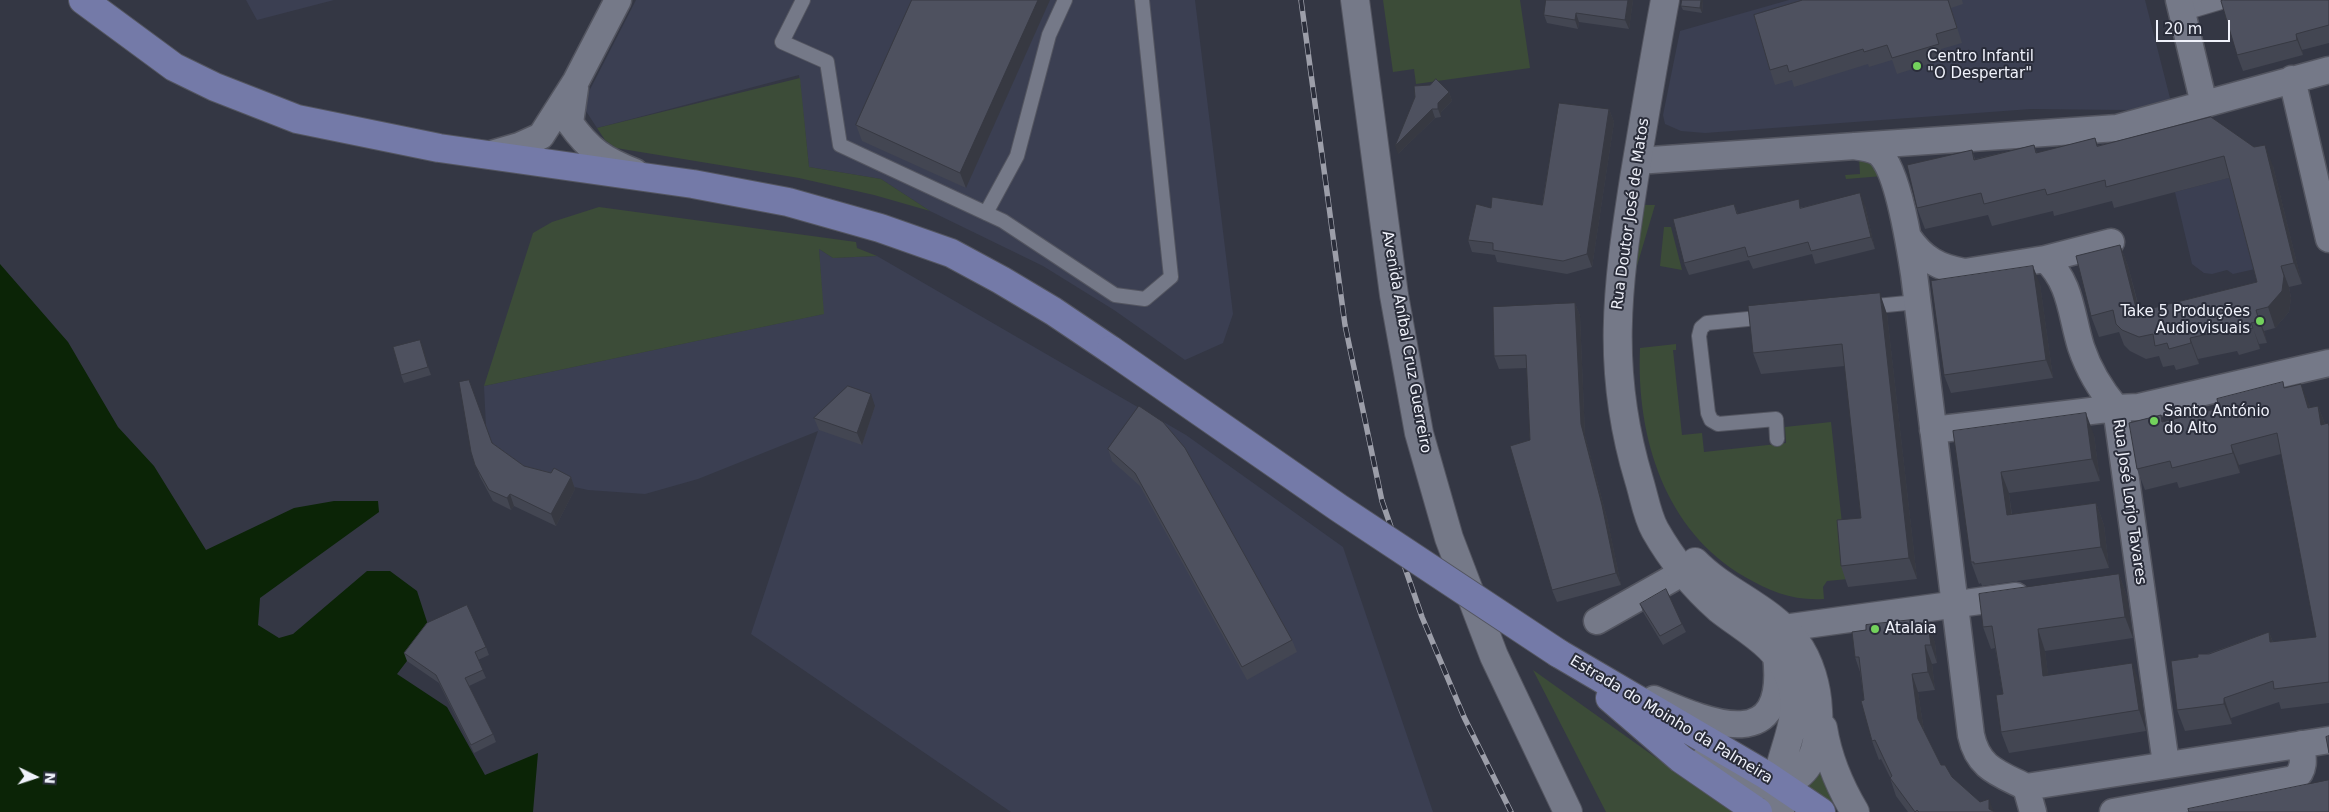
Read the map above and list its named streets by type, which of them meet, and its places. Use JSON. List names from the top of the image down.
{
  "streets": {
    "main road": ["Estrada do Moinho da Palmeira"],
    "street": ["Rua Doutor José de Matos", "Avenida Aníbal Cruz Guerreiro", "Rua José Lorjo Tavares"]
  },
  "places": [
    "Centro Infantil \"O Despertar\"",
    "Take 5 Produções Audiovisuais",
    "Santo António do Alto",
    "Atalaia"
  ],
  "scale_bar": "20 m",
  "north": "right"
}
